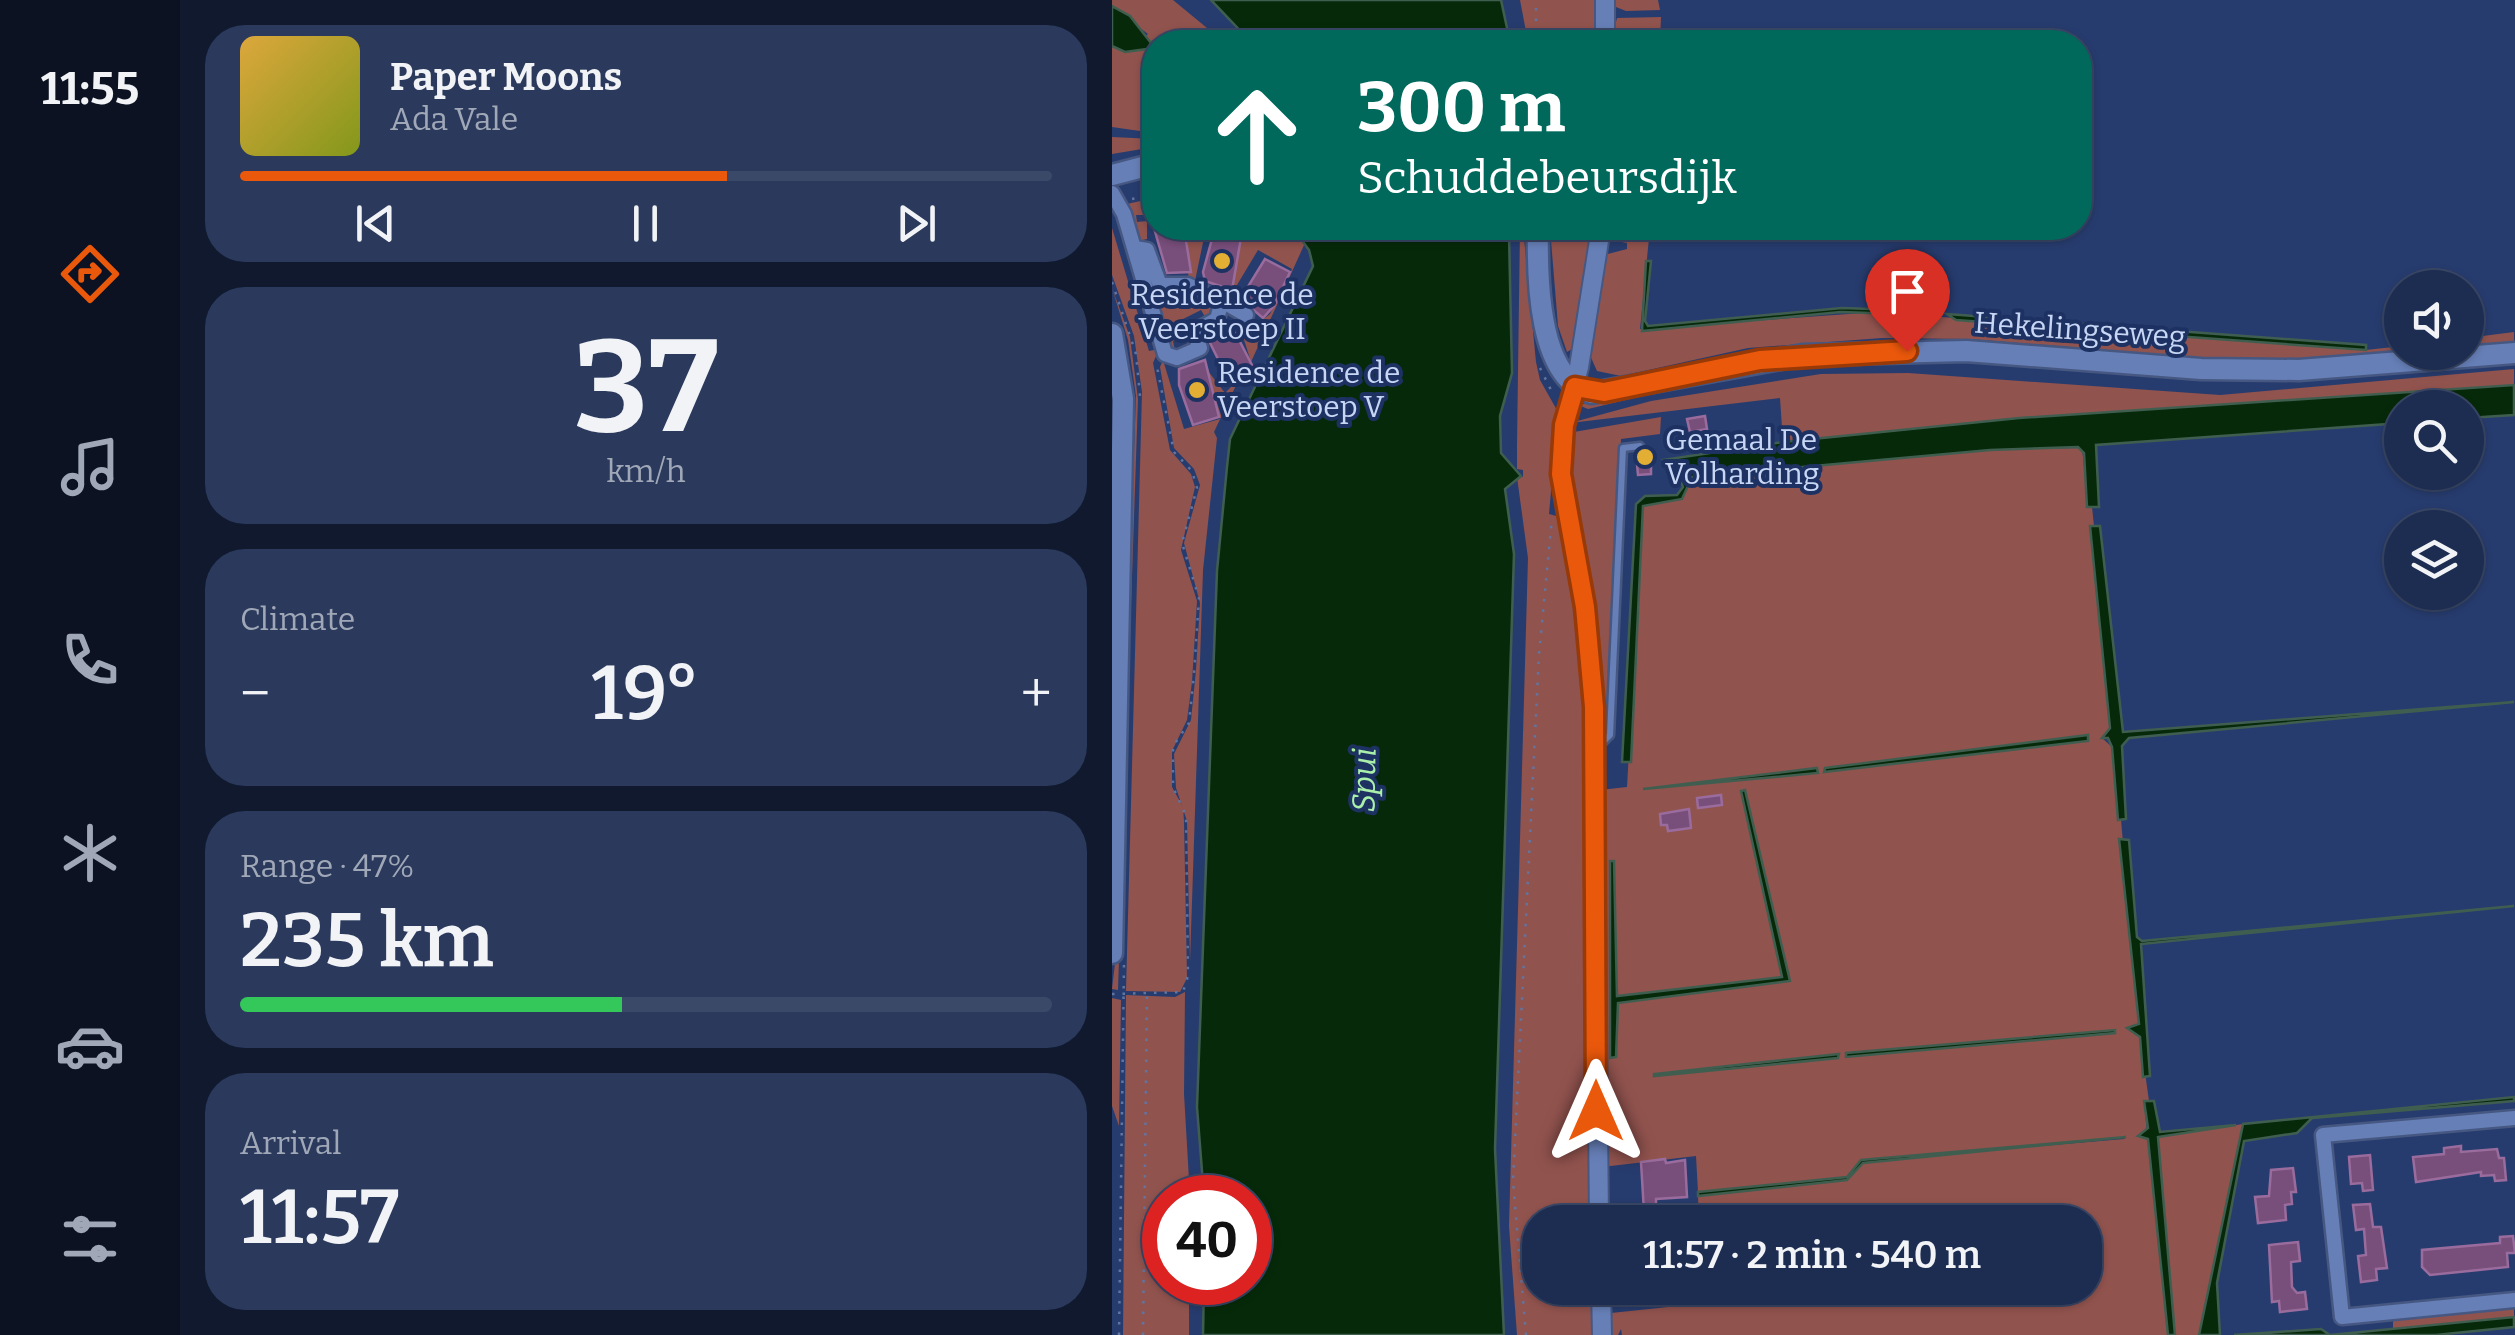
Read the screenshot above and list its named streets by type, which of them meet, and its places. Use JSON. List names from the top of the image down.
{
  "streets": {
    "main road": ["Hekelingseweg"]
  },
  "water": ["Spui"],
  "places": ["Residence de Veerstoep II", "Residence de Veerstoep V", "Gemaal De Volharding"],
  "page": {
    "tabs": "11:55",
    "turn": ["300 m", "Schuddebeursdijk"],
    "song": ["Paper Moons", "Ada Vale"],
    "tile": [
      ["37", "km/h"],
      "Climate",
      ["Range · 47%", "235 km"],
      ["Arrival", "11:57"]
    ],
    "heat": ["−", "19°", "+"],
    "limit": "40",
    "trip": "11:57 · 2 min · 540 m"
  }
}
